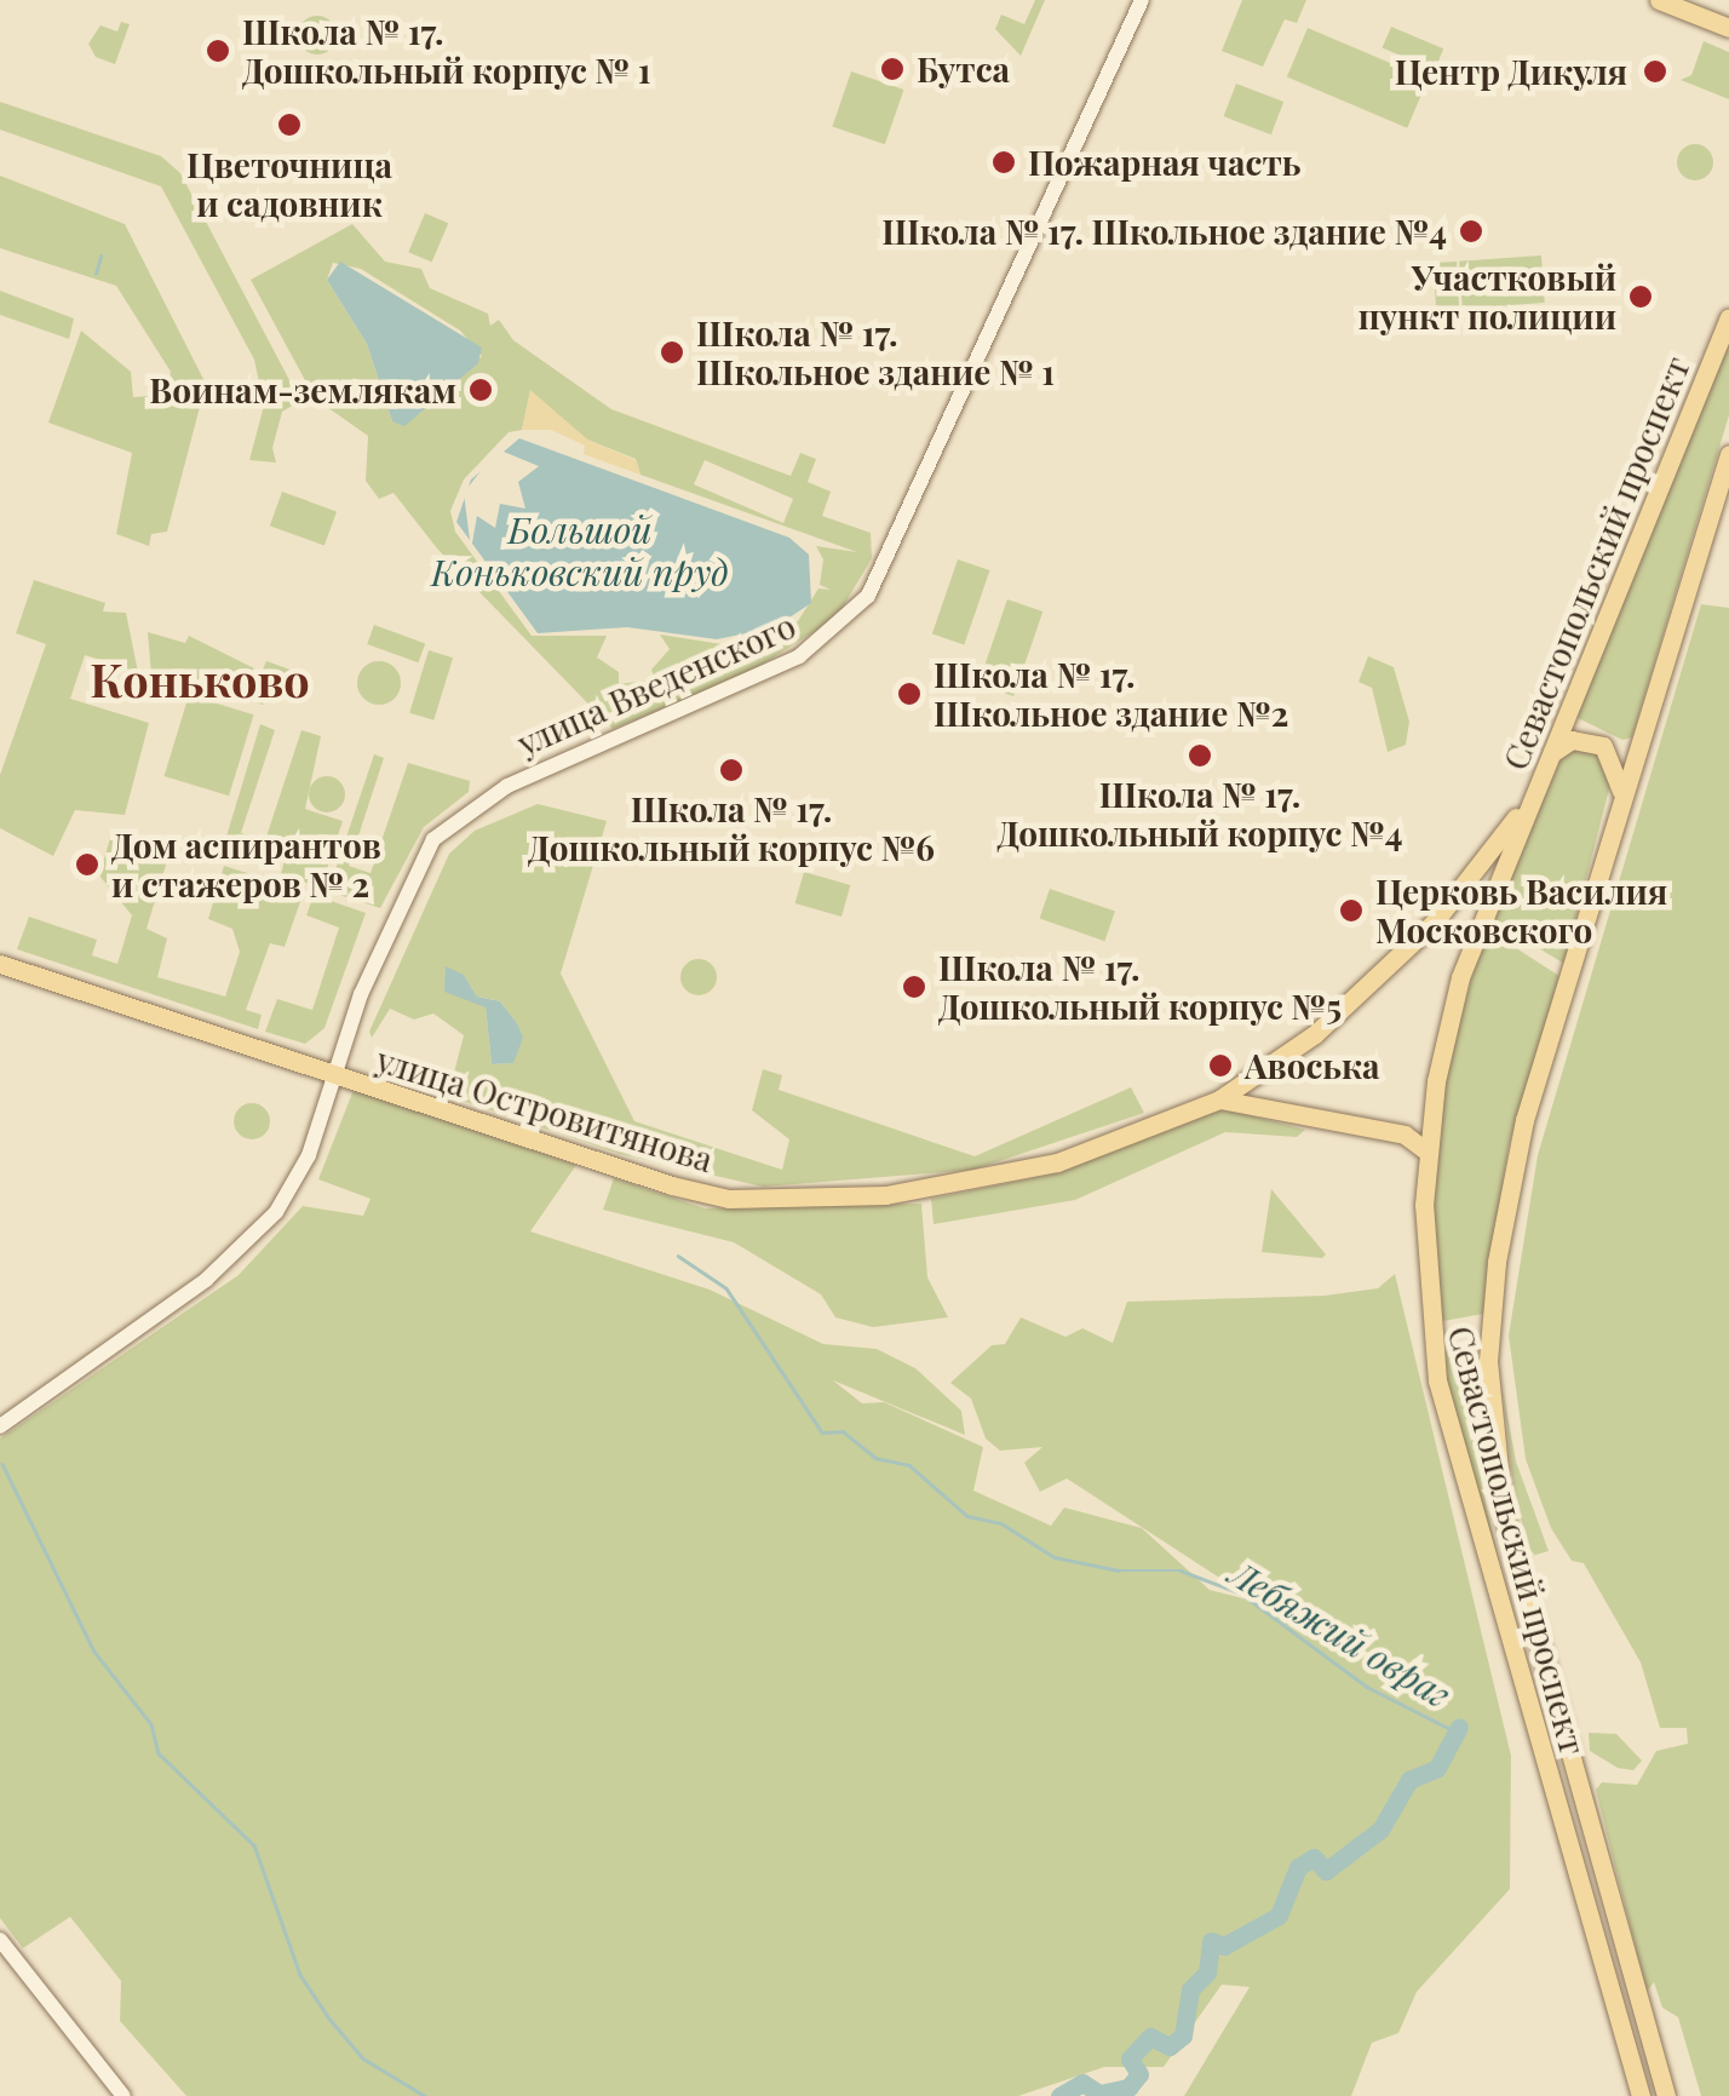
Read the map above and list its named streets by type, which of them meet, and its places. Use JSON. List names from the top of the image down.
{
  "streets": {
    "main road": ["Севастопольский проспект", "улица Островитянова"],
    "street": ["улица Введенского"]
  },
  "crossings": [
    ["Севастопольский проспект", "улица Островитянова"],
    ["улица Введенского", "улица Островитянова"]
  ],
  "districts": ["Коньково"],
  "water": ["Большой Коньковский пруд", "Лебяжий овраг"],
  "places": [
    "Школа № 17. Дошкольный корпус № 1",
    "Бутса",
    "Центр Дикуля",
    "Цветочница и садовник",
    "Пожарная часть",
    "Школа № 17. Школьное здание №4",
    "Участковый пункт полиции",
    "Школа № 17. Школьное здание № 1",
    "Воинам-землякам",
    "Школа № 17. Школьное здание №2",
    "Школа № 17. Дошкольный корпус №4",
    "Школа № 17. Дошкольный корпус №6",
    "Дом аспирантов и стажеров № 2",
    "Церковь Василия Московского",
    "Школа № 17. Дошкольный корпус №5",
    "Авоська"
  ]
}
